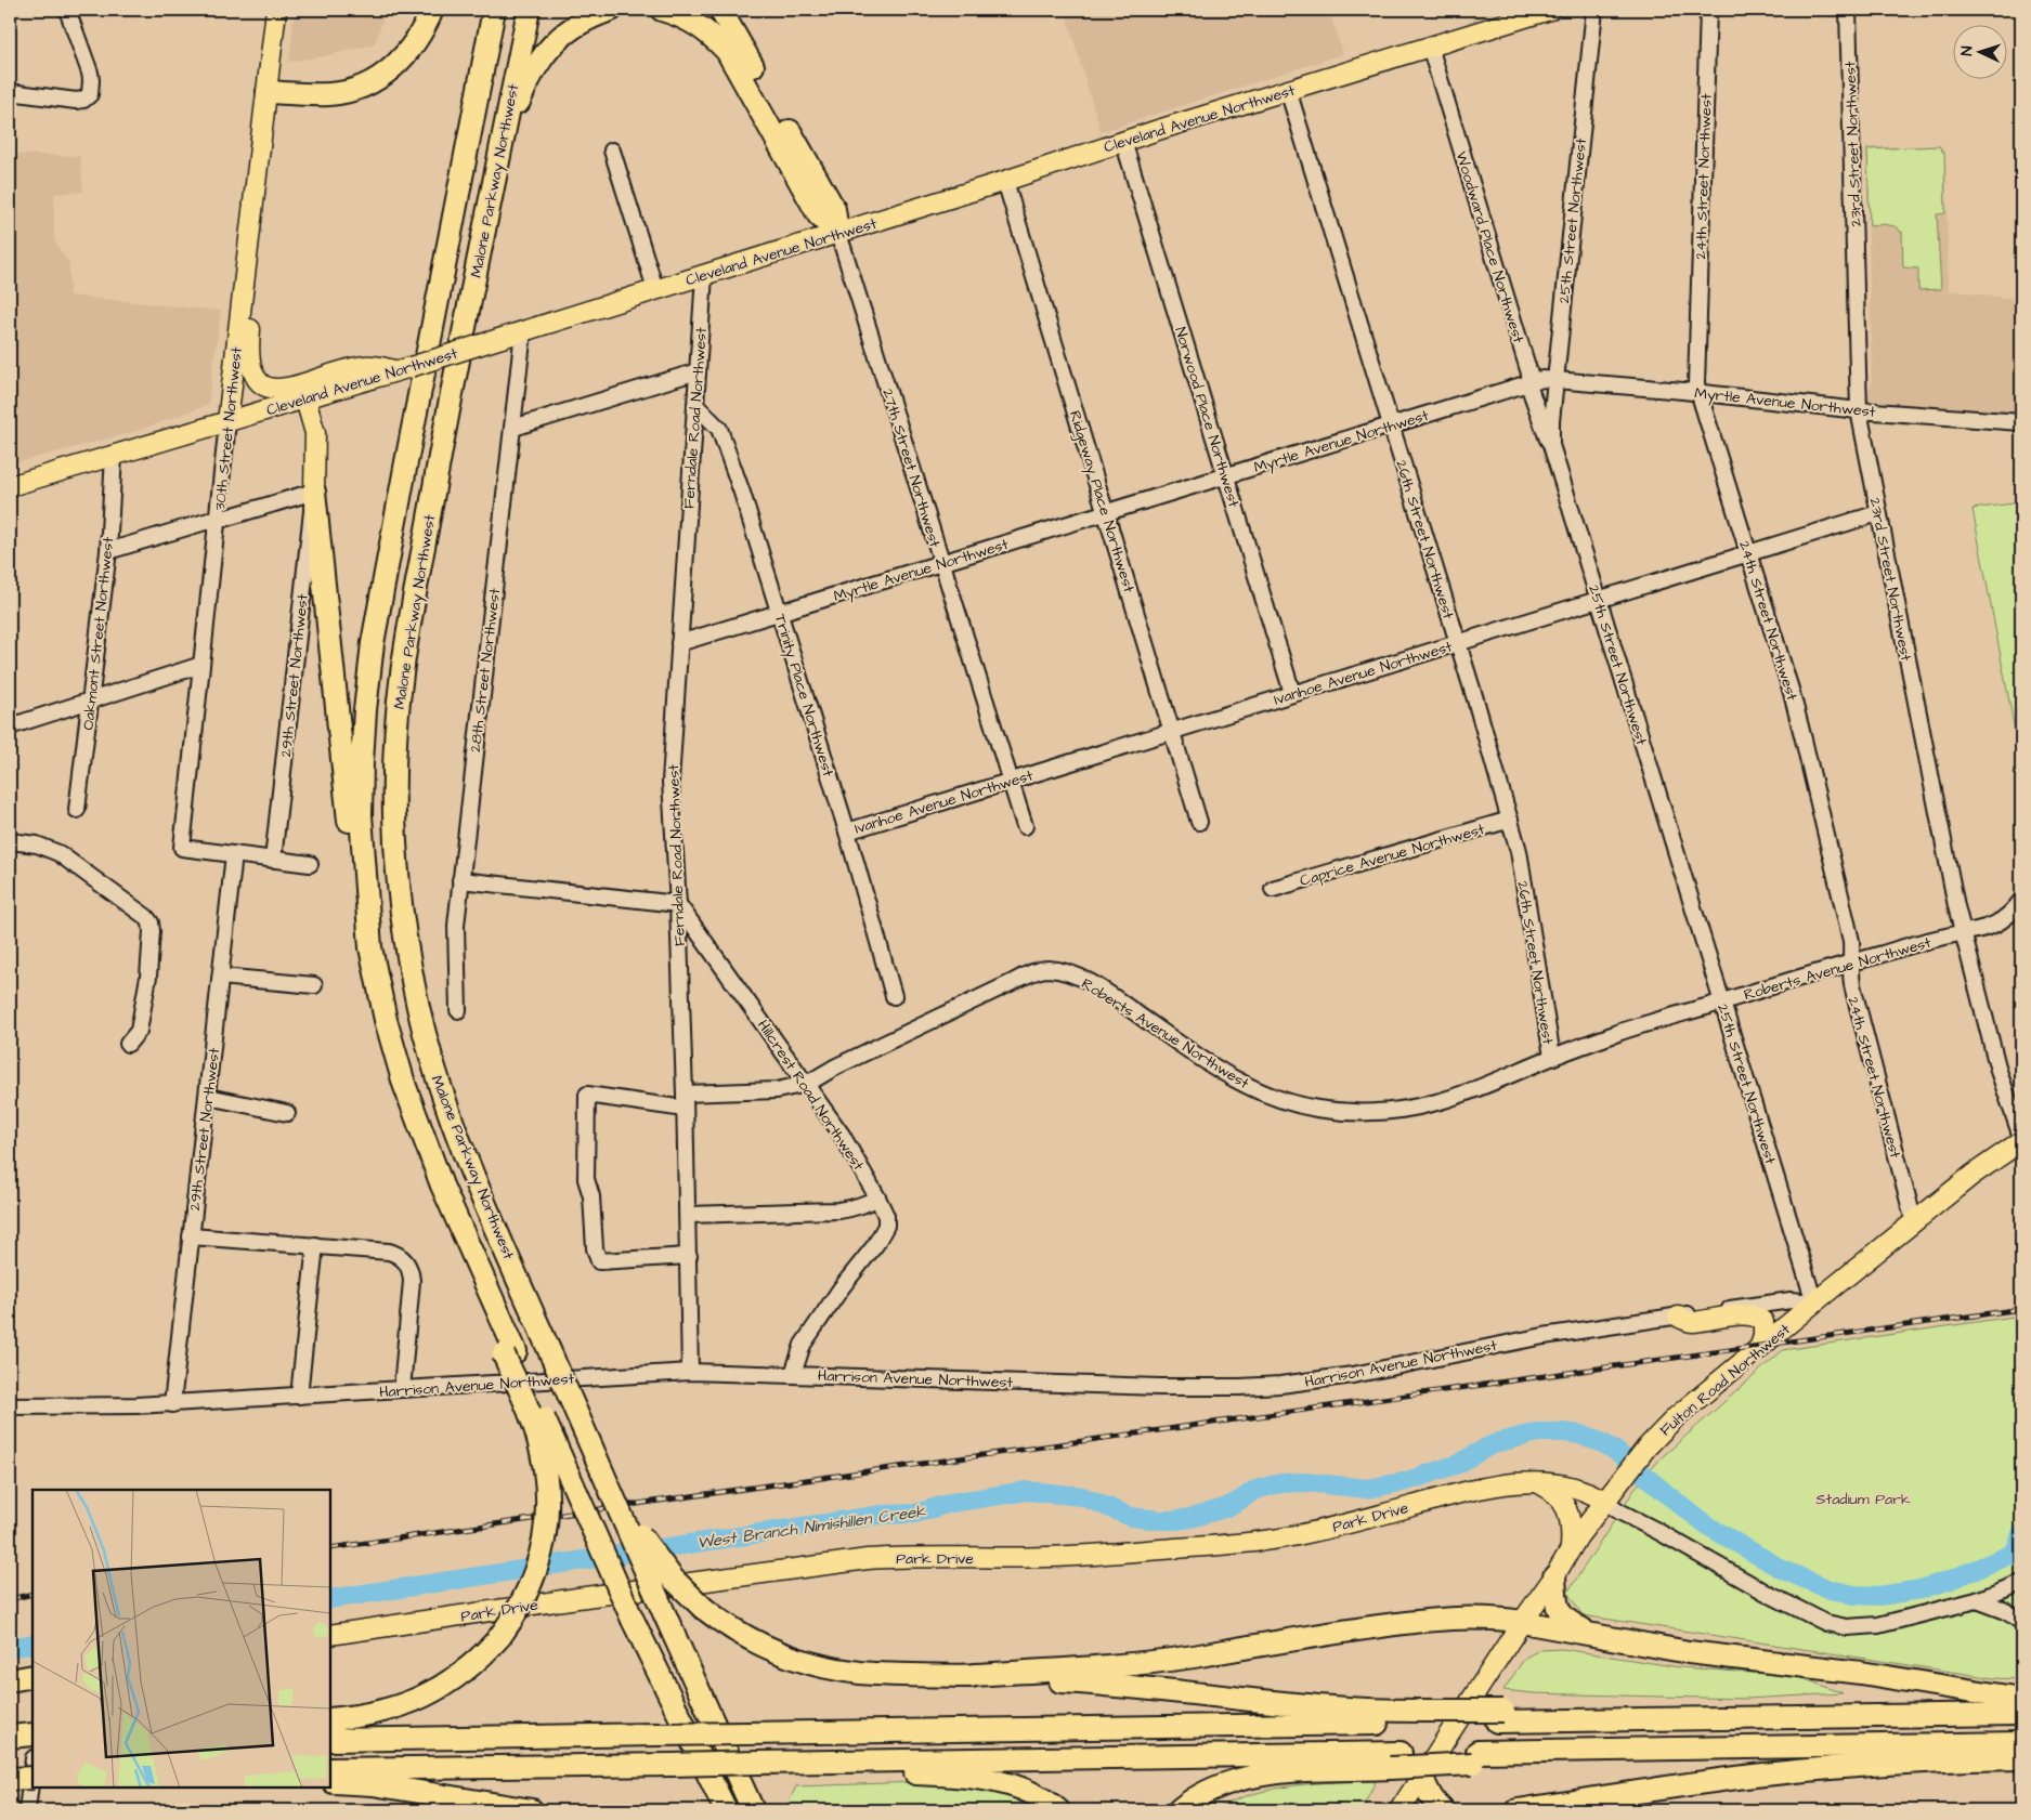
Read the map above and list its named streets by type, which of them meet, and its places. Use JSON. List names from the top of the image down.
{
  "streets": {
    "highway": ["Malone Parkway Northwest"],
    "main road": [
      "Cleveland Avenue Northwest",
      "30th Street Northwest",
      "Fulton Road Northwest",
      "Park Drive"
    ],
    "street": [
      "23rd Street Northwest",
      "24th Street Northwest",
      "25th Street Northwest",
      "Woodward Place Northwest",
      "Myrtle Avenue Northwest",
      "Norwood Place Northwest",
      "Ferndale Road Northwest",
      "27th Street Northwest",
      "Ridgeway Place Northwest",
      "26th Street Northwest",
      "Oakmont Street Northwest",
      "28th Street Northwest",
      "Ivanhoe Avenue Northwest",
      "29th Street Northwest",
      "Trinity Place Northwest",
      "Caprice Avenue Northwest",
      "Roberts Avenue Northwest",
      "Hillcrest Road Northwest",
      "Harrison Avenue Northwest"
    ]
  },
  "crossings": [
    ["Cleveland Avenue Northwest", "Woodward Place Northwest"],
    ["Cleveland Avenue Northwest", "Norwood Place Northwest"],
    ["Cleveland Avenue Northwest", "Ferndale Road Northwest"],
    ["Cleveland Avenue Northwest", "30th Street Northwest"],
    ["Cleveland Avenue Northwest", "27th Street Northwest"],
    ["Cleveland Avenue Northwest", "Ridgeway Place Northwest"],
    ["Cleveland Avenue Northwest", "26th Street Northwest"],
    ["Cleveland Avenue Northwest", "Oakmont Street Northwest"],
    ["Cleveland Avenue Northwest", "28th Street Northwest"],
    ["23rd Street Northwest", "Myrtle Avenue Northwest"],
    ["23rd Street Northwest", "Ivanhoe Avenue Northwest"],
    ["23rd Street Northwest", "Roberts Avenue Northwest"],
    ["23rd Street Northwest", "Fulton Road Northwest"],
    ["24th Street Northwest", "Myrtle Avenue Northwest"],
    ["24th Street Northwest", "Ivanhoe Avenue Northwest"],
    ["24th Street Northwest", "Roberts Avenue Northwest"],
    ["24th Street Northwest", "Fulton Road Northwest"],
    ["25th Street Northwest", "Woodward Place Northwest"],
    ["25th Street Northwest", "Myrtle Avenue Northwest"],
    ["25th Street Northwest", "Ivanhoe Avenue Northwest"],
    ["25th Street Northwest", "Roberts Avenue Northwest"],
    ["25th Street Northwest", "Harrison Avenue Northwest"],
    ["25th Street Northwest", "Fulton Road Northwest"],
    ["Woodward Place Northwest", "Myrtle Avenue Northwest"],
    ["Myrtle Avenue Northwest", "Norwood Place Northwest"],
    ["Myrtle Avenue Northwest", "Ferndale Road Northwest"],
    ["Myrtle Avenue Northwest", "27th Street Northwest"],
    ["Myrtle Avenue Northwest", "Ridgeway Place Northwest"],
    ["Myrtle Avenue Northwest", "26th Street Northwest"],
    ["Myrtle Avenue Northwest", "Trinity Place Northwest"],
    ["Norwood Place Northwest", "Ivanhoe Avenue Northwest"],
    ["Ferndale Road Northwest", "Trinity Place Northwest"],
    ["Ferndale Road Northwest", "Roberts Avenue Northwest"],
    ["Ferndale Road Northwest", "Hillcrest Road Northwest"],
    ["Ferndale Road Northwest", "Harrison Avenue Northwest"],
    ["30th Street Northwest", "29th Street Northwest"],
    ["27th Street Northwest", "Ivanhoe Avenue Northwest"],
    ["Ridgeway Place Northwest", "Ivanhoe Avenue Northwest"],
    ["26th Street Northwest", "Ivanhoe Avenue Northwest"],
    ["26th Street Northwest", "Caprice Avenue Northwest"],
    ["26th Street Northwest", "Roberts Avenue Northwest"],
    ["Ivanhoe Avenue Northwest", "Trinity Place Northwest"],
    ["29th Street Northwest", "Harrison Avenue Northwest"],
    ["Roberts Avenue Northwest", "Hillcrest Road Northwest"],
    ["Hillcrest Road Northwest", "Harrison Avenue Northwest"],
    ["Harrison Avenue Northwest", "Fulton Road Northwest"],
    ["Fulton Road Northwest", "Park Drive"]
  ],
  "water": ["West Branch Nimishillen Creek"],
  "parks": ["Stadium Park"],
  "north": "left"
}
